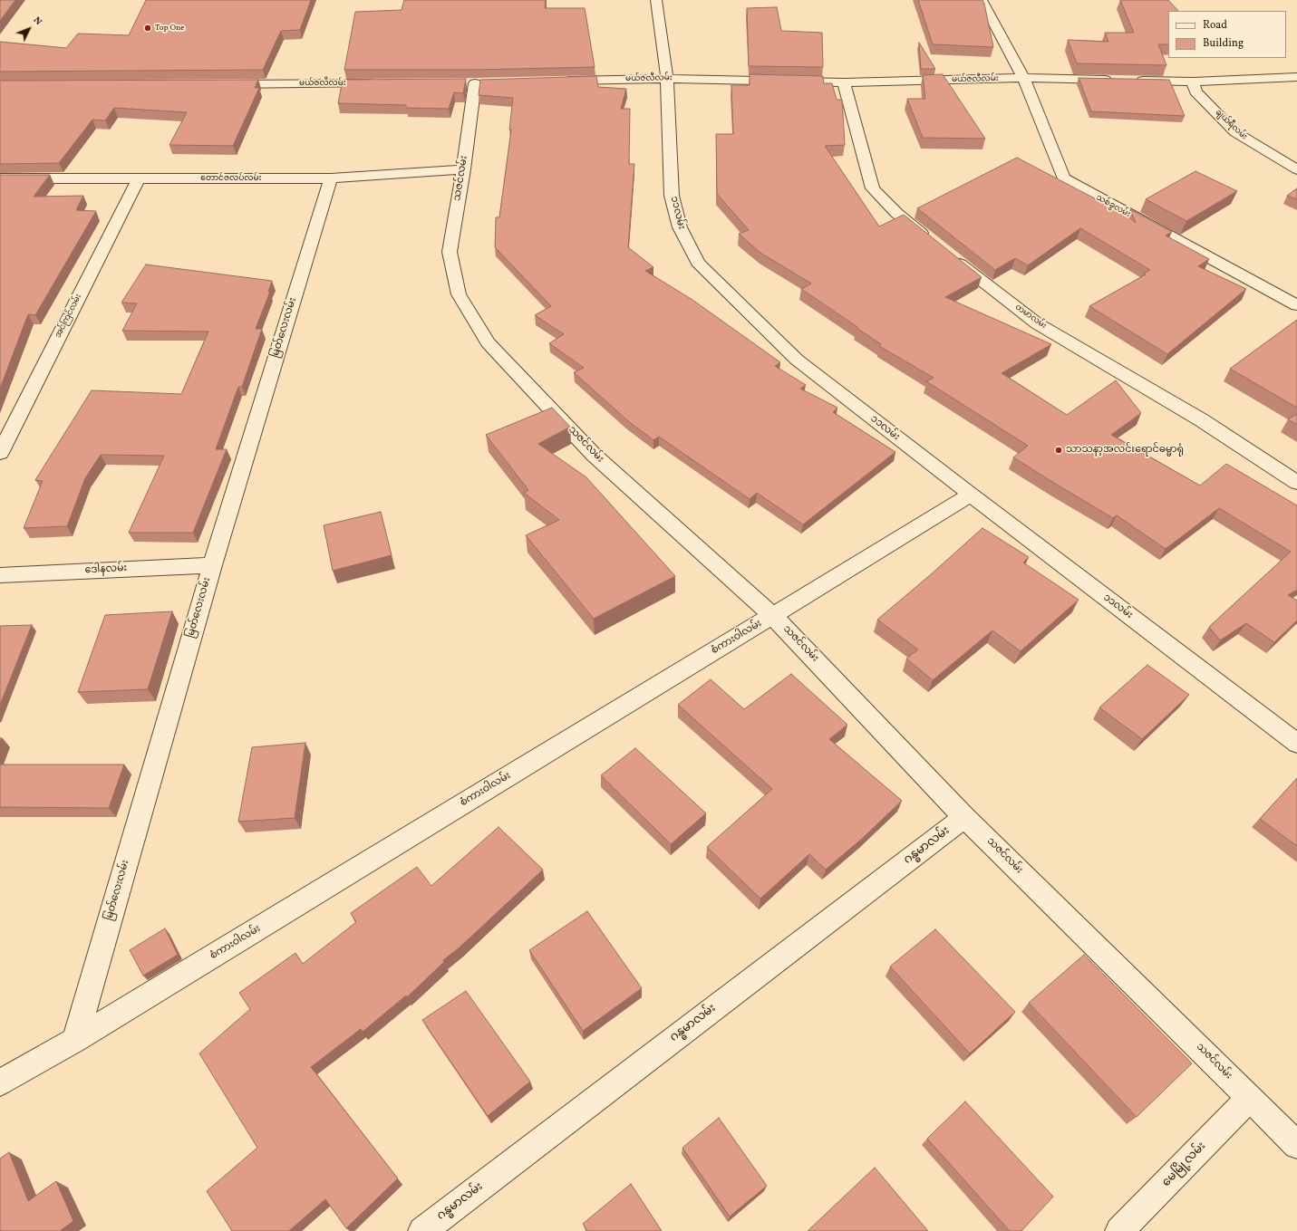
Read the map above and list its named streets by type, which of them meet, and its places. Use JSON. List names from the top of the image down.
{
  "streets": {
    "street": [
      "မယ်ဇလီလမ်း",
      "ချယ်ရီလမ်း",
      "တောင်ဇလပ်လမ်း",
      "သဇင်လမ်း",
      "သစ်ခွလမ်း",
      "၁၁လမ်း",
      "အင်ကြင်လမ်း",
      "တမာလမ်း",
      "မြတ်လေးလမ်း",
      "ဒေါနလမ်း",
      "စံကားဝါလမ်း",
      "ဂန္ဓမာလမ်း",
      "မေမြို့လမ်း"
    ]
  },
  "crossings": [
    ["မယ်ဇလီလမ်း", "သစ်ခွလမ်း"],
    ["မယ်ဇလီလမ်း", "၁၁လမ်း"],
    ["တောင်ဇလပ်လမ်း", "သဇင်လမ်း"],
    ["တောင်ဇလပ်လမ်း", "အင်ကြင်လမ်း"],
    ["တောင်ဇလပ်လမ်း", "မြတ်လေးလမ်း"],
    ["သဇင်လမ်း", "စံကားဝါလမ်း"],
    ["သဇင်လမ်း", "ဂန္ဓမာလမ်း"],
    ["သဇင်လမ်း", "မေမြို့လမ်း"],
    ["၁၁လမ်း", "စံကားဝါလမ်း"],
    ["မြတ်လေးလမ်း", "ဒေါနလမ်း"],
    ["မြတ်လေးလမ်း", "စံကားဝါလမ်း"]
  ],
  "places": ["Top One", "သာသနာ့အလင်းရောင်ဓမ္မာရုံ"],
  "legend": ["Road", "Building"],
  "north": "top right"
}
